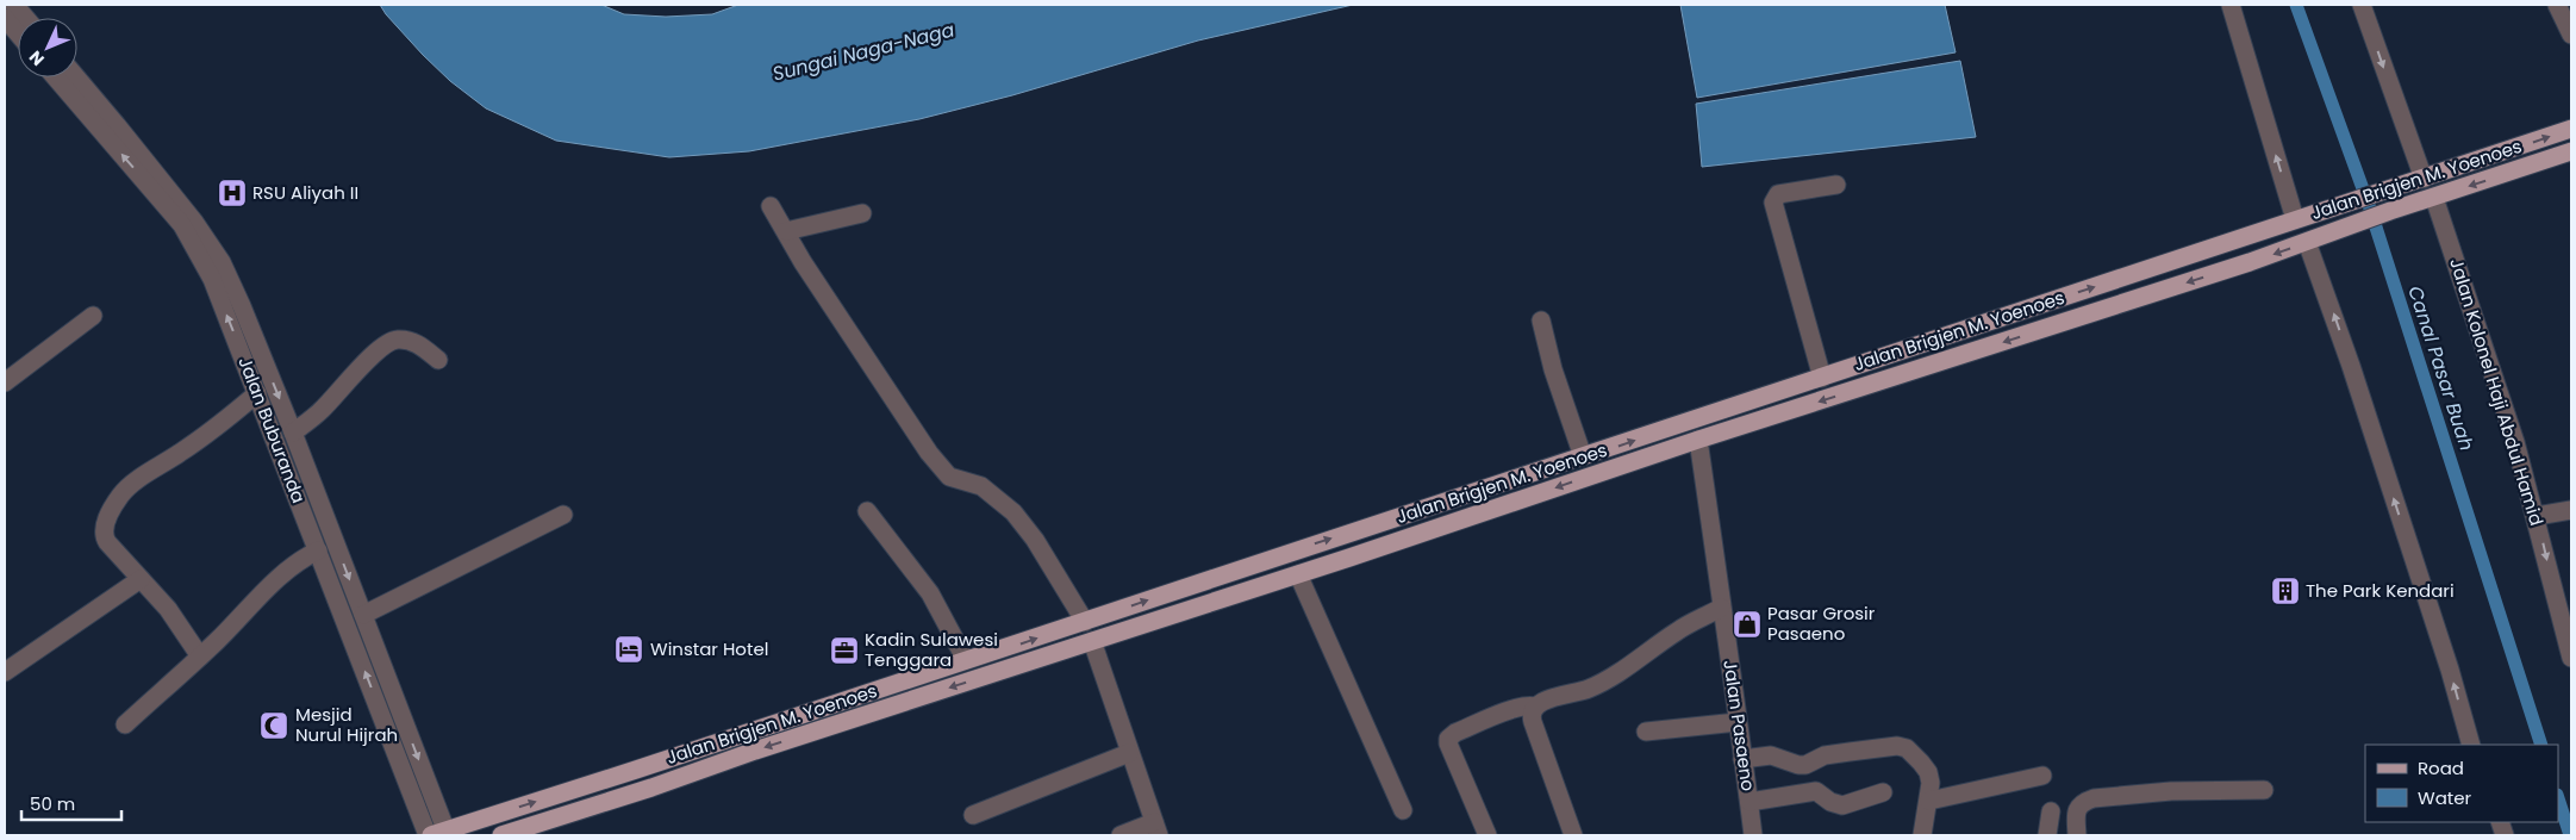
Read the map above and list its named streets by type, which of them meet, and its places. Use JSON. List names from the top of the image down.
{
  "streets": {
    "main road": ["Jalan Brigjen M. Yoenoes"],
    "street": ["Jalan Kolonel Haji Abdul Hamid", "Jalan Buburanda", "Jalan Pasaeno"]
  },
  "crossings": [
    ["Jalan Brigjen M. Yoenoes", "Jalan Kolonel Haji Abdul Hamid"],
    ["Jalan Brigjen M. Yoenoes", "Jalan Buburanda"],
    ["Jalan Brigjen M. Yoenoes", "Jalan Pasaeno"]
  ],
  "water": ["Sungai Naga-Naga", "Canal Pasar Buah"],
  "places": {
    "hospital": ["RSU Aliyah II"],
    "building": ["The Park Kendari"],
    "shop": ["Pasar Grosir Pasaeno"],
    "hotel": ["Winstar Hotel"],
    "office": ["Kadin Sulawesi Tenggara"],
    "mosque": ["Mesjid Nurul Hijrah"]
  },
  "legend": ["Road", "Water"],
  "scale_bar": "50 m",
  "north": "bottom left"
}
